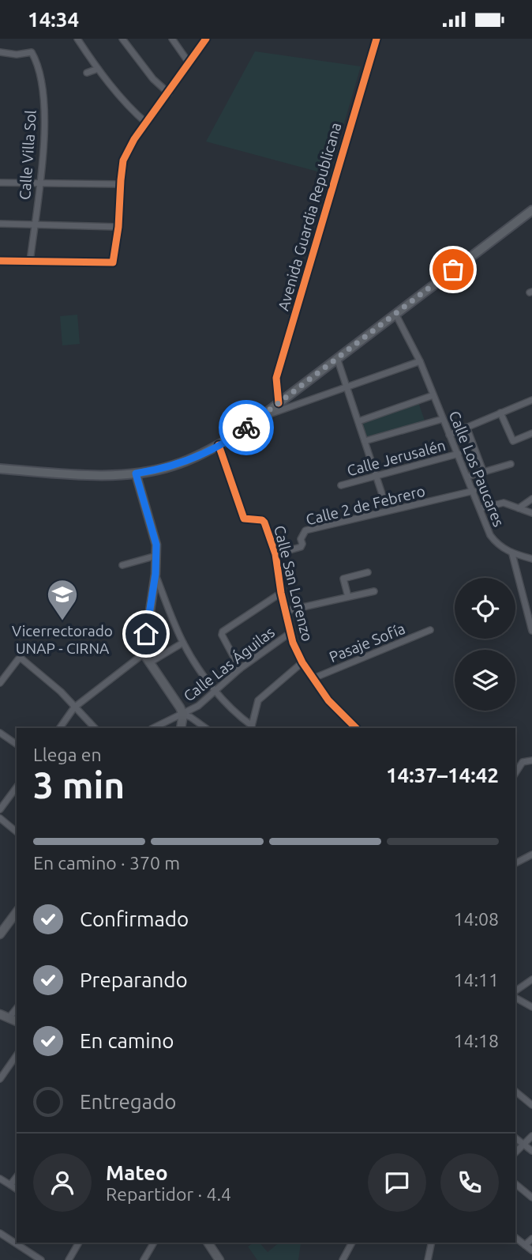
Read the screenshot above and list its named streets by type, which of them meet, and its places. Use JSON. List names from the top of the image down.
{
  "streets": {
    "street": [
      "Calle Villa Sol",
      "Avenida Guardia Republicana",
      "Calle Jerusalén",
      "Calle Los Paucares",
      "Calle 2 de Febrero",
      "Calle San Lorenzo",
      "Pasaje Sofía",
      "Calle Las Águilas"
    ]
  },
  "crossings": [
    ["Calle Jerusalén", "Calle Los Paucares"],
    ["Calle Los Paucares", "Calle 2 de Febrero"],
    ["Calle 2 de Febrero", "Calle San Lorenzo"],
    ["Calle San Lorenzo", "Pasaje Sofía"],
    ["Calle San Lorenzo", "Calle Las Águilas"]
  ],
  "places": {
    "school or university": ["Vicerrectorado UNAP - CIRNA"]
  },
  "page": {
    "status": "14:34",
    "heading": ["3 min", "Llega en", "14:37–14:42"],
    "panel": ["Mateo", "Repartidor · 4.4"],
    "bar": "En camino · 370 m",
    "list": [
      ["Confirmado", "14:08"],
      ["Preparando", "14:11"],
      ["En camino", "14:18"],
      "Entregado"
    ]
  }
}
